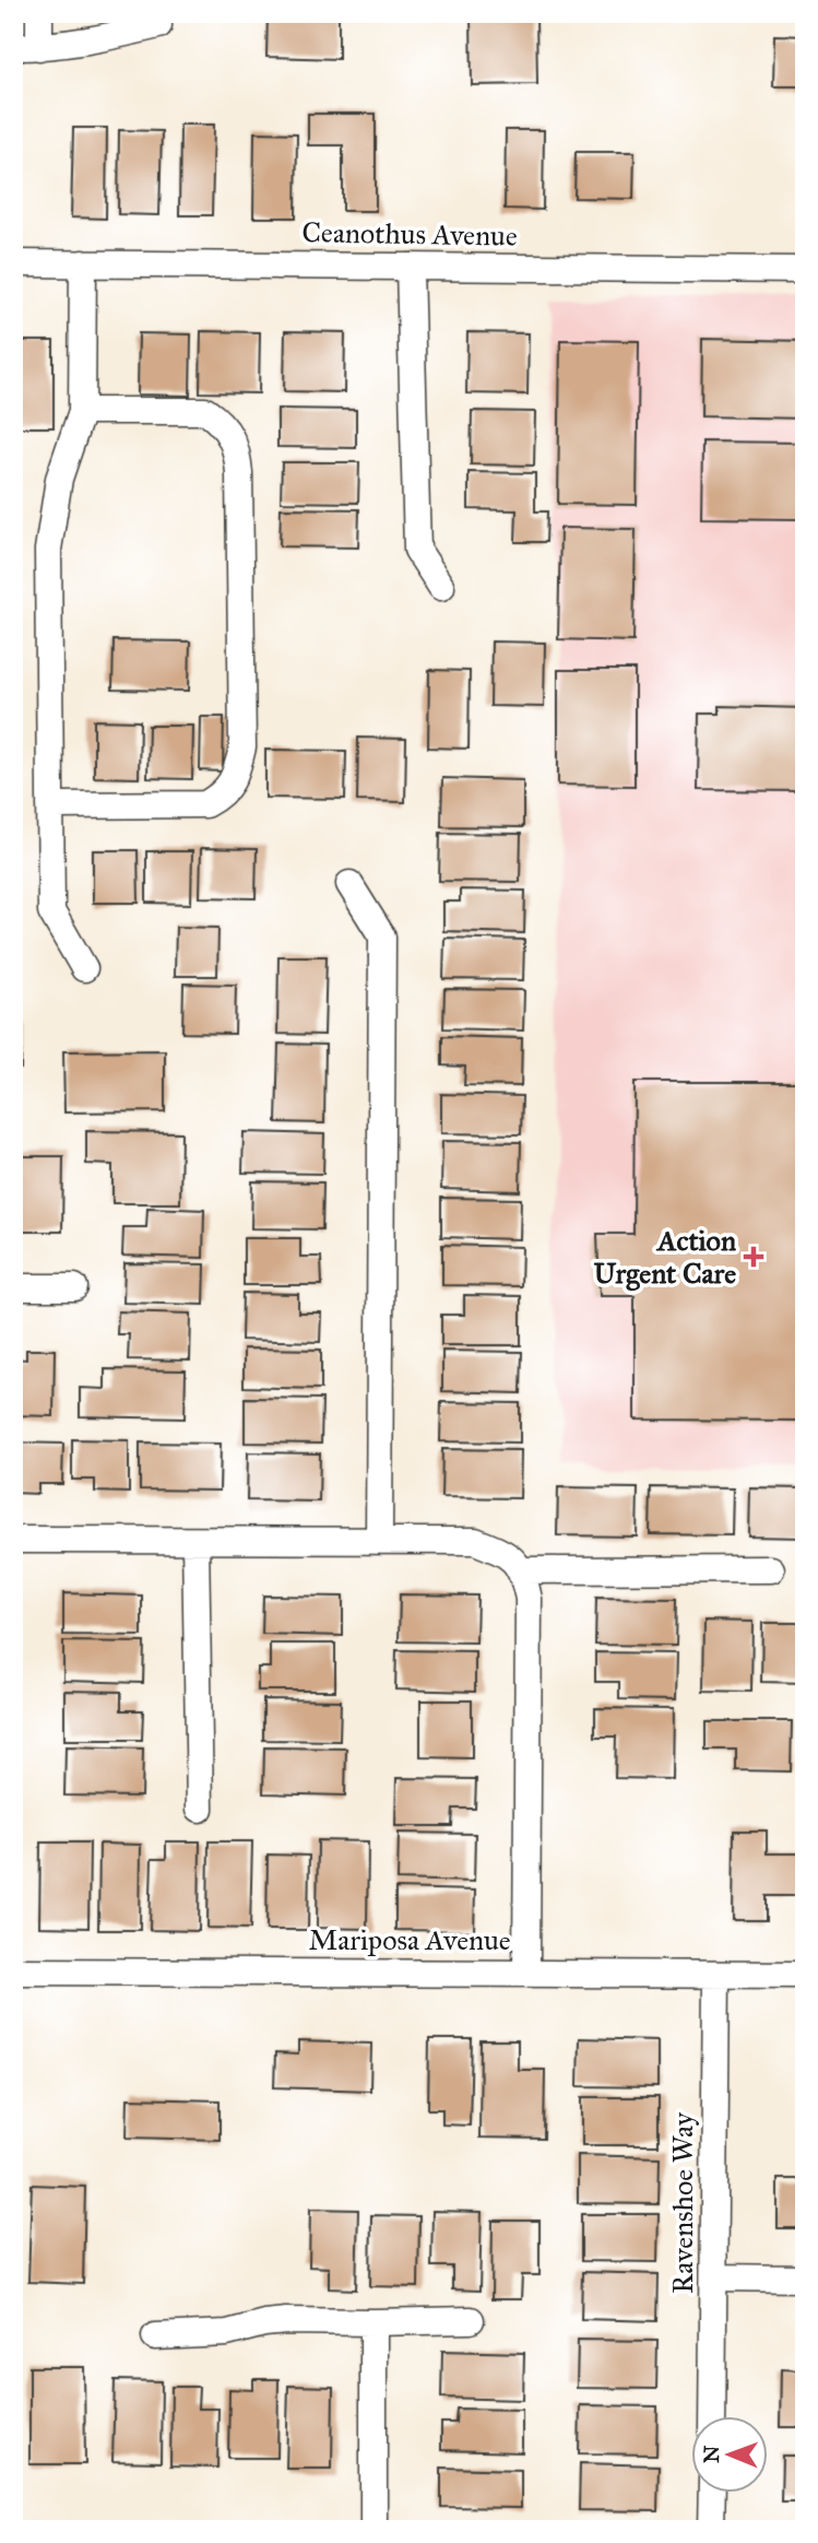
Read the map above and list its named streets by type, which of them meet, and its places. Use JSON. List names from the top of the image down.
{
  "streets": {
    "street": ["Ceanothus Avenue", "Mariposa Avenue", "Ravenshoe Way"]
  },
  "crossings": [
    ["Mariposa Avenue", "Ravenshoe Way"]
  ],
  "places": {
    "health": ["Action Urgent Care"]
  },
  "north": "left"
}
